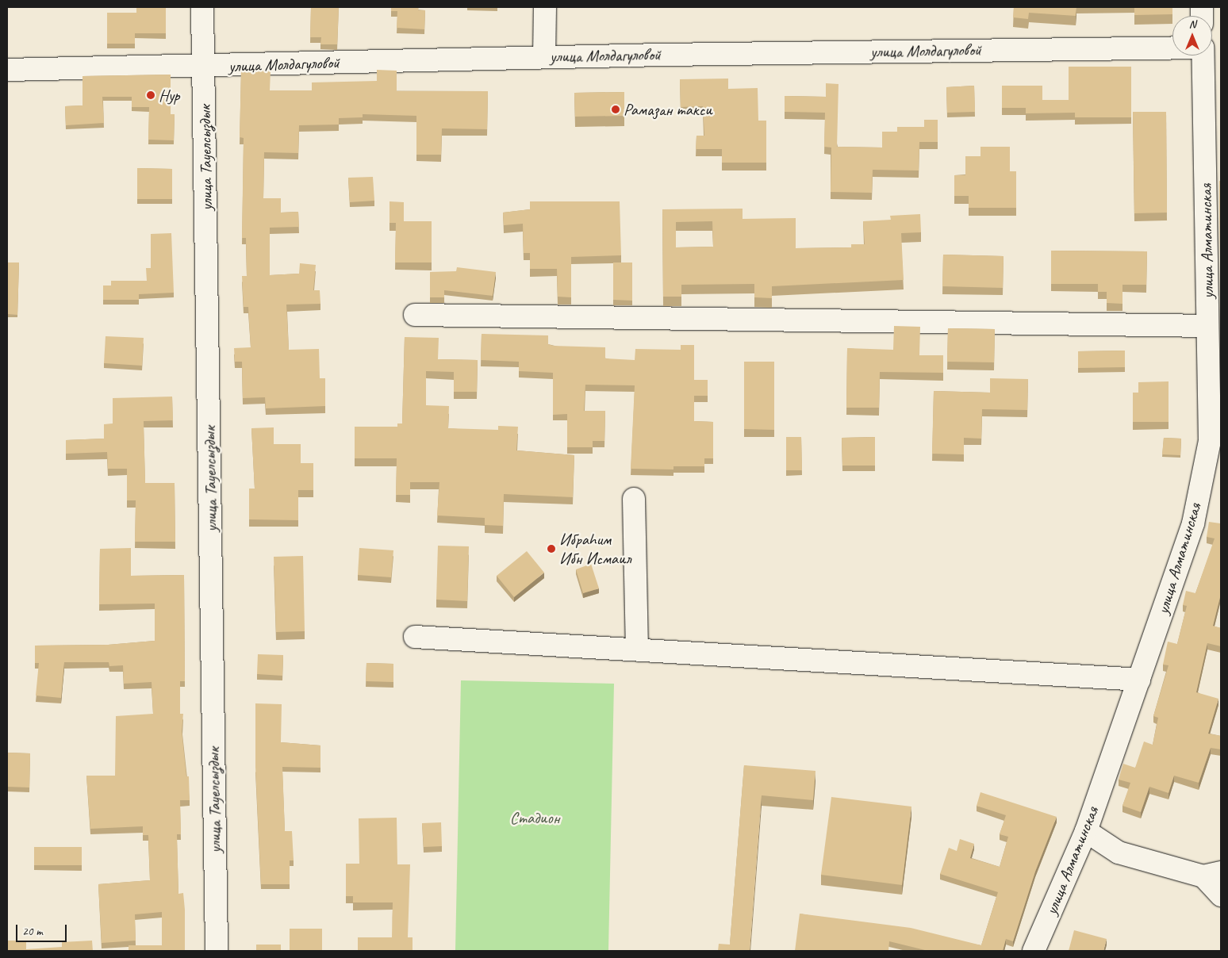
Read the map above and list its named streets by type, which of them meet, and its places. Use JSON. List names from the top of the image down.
{
  "streets": {
    "street": ["улица Молдагуловой", "улица Тауелсыздык", "улица Алматинская"]
  },
  "crossings": [
    ["улица Молдагуловой", "улица Тауелсыздык"]
  ],
  "parks": ["Стадион"],
  "places": ["Нур", "Рамазан такси", "Ибраһим Ибн Исмаил"],
  "scale_bar": "20 m",
  "north": "top"
}
